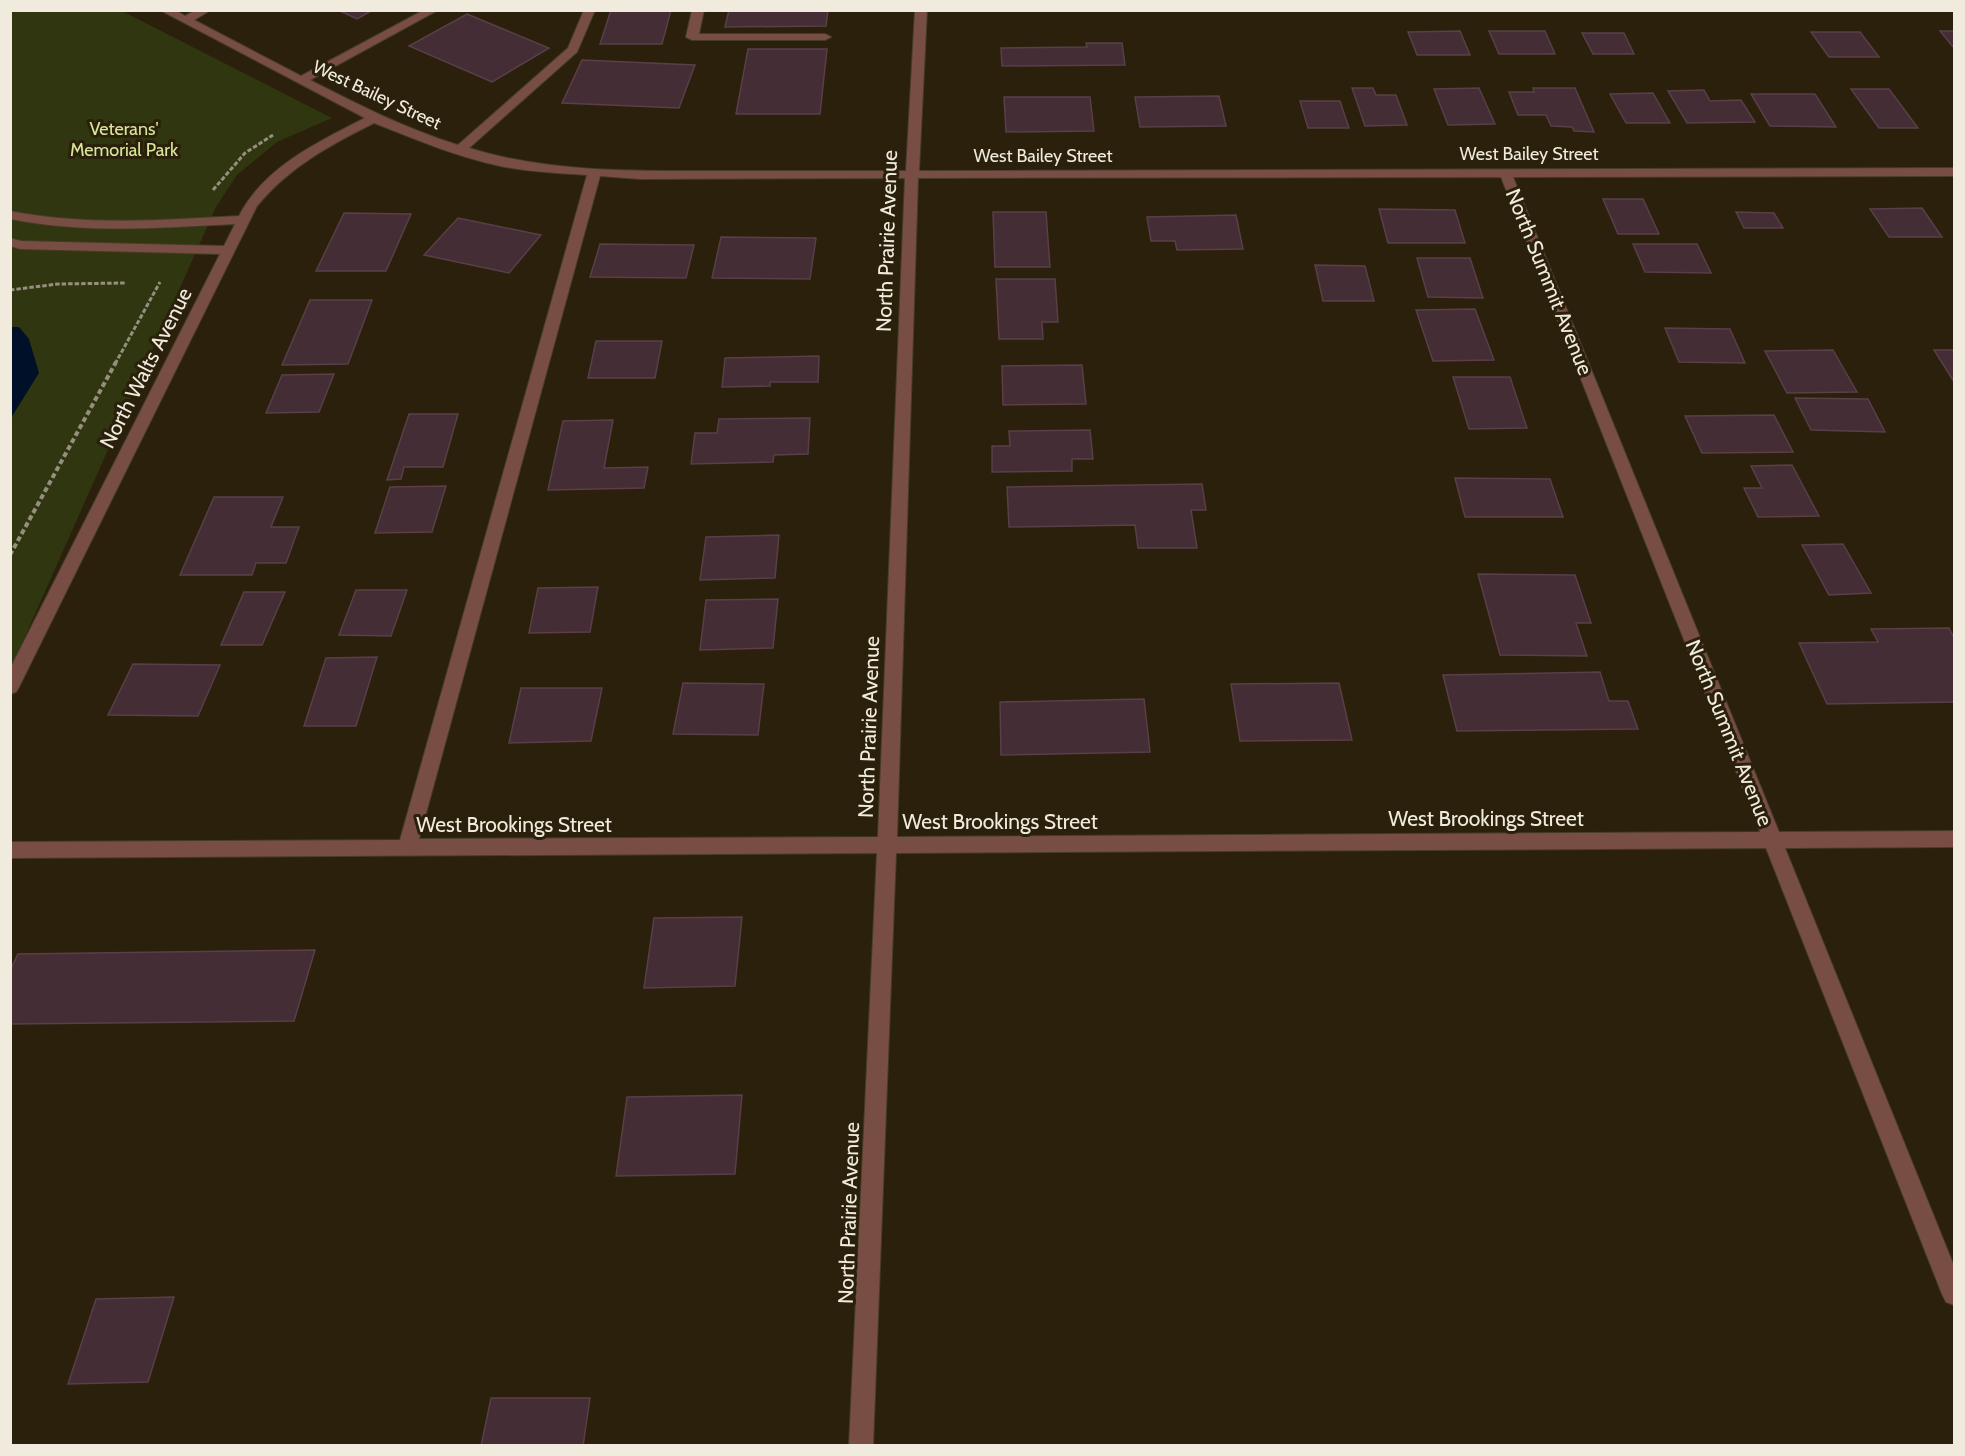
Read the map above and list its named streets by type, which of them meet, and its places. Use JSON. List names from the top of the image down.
{
  "streets": {
    "street": [
      "West Bailey Street",
      "North Prairie Avenue",
      "North Summit Avenue",
      "North Walts Avenue",
      "West Brookings Street"
    ]
  },
  "crossings": [
    ["West Bailey Street", "North Prairie Avenue"],
    ["West Bailey Street", "North Summit Avenue"],
    ["West Bailey Street", "North Walts Avenue"],
    ["North Prairie Avenue", "West Brookings Street"],
    ["North Summit Avenue", "West Brookings Street"]
  ],
  "parks": ["Veterans' Memorial Park"]
}
